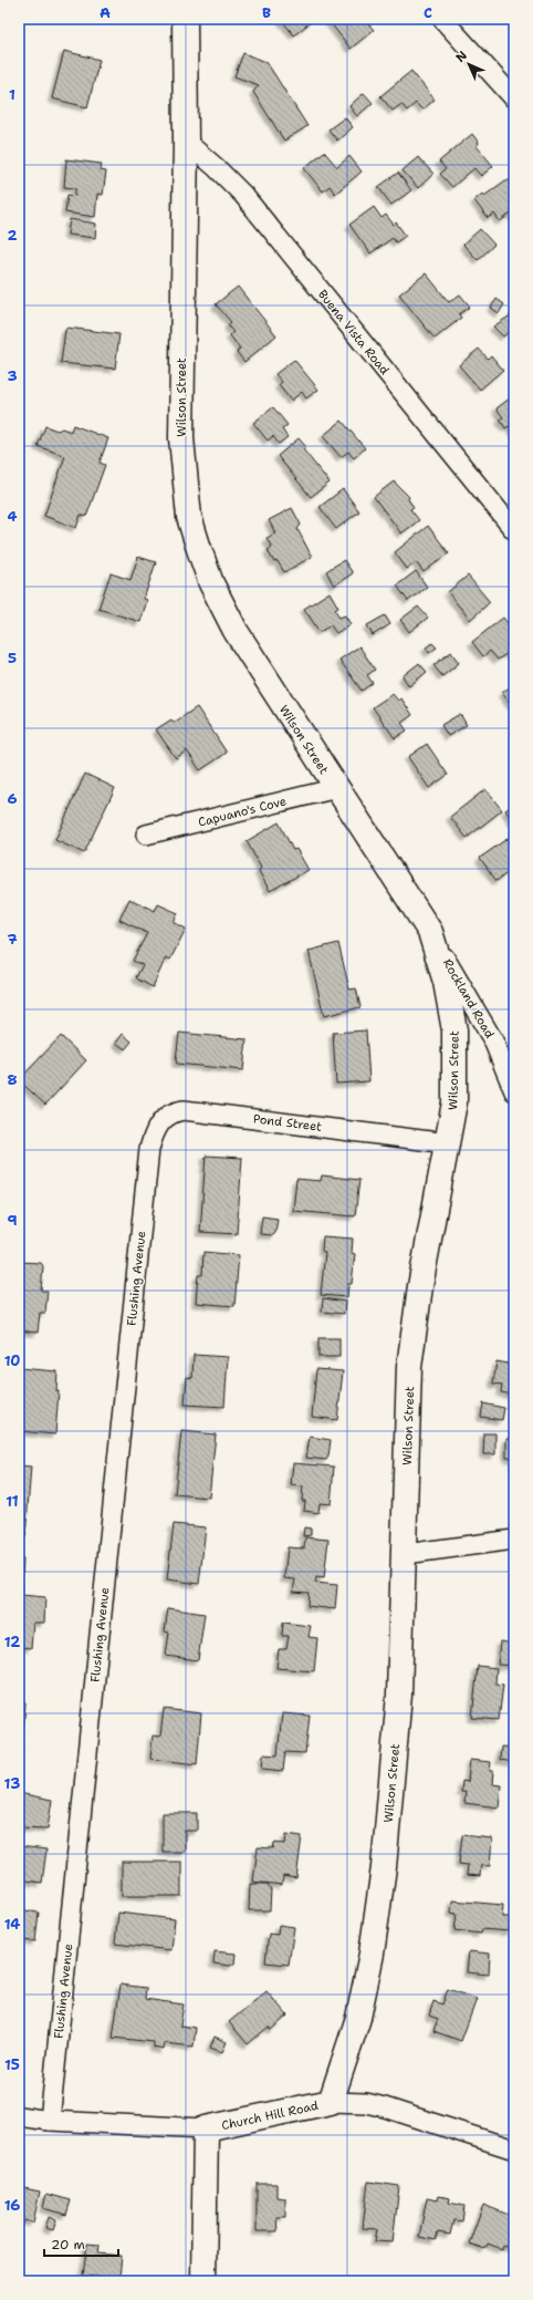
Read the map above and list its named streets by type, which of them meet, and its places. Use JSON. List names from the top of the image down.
{
  "streets": {
    "main road": ["Wilson Street", "Church Hill Road"],
    "street": [
      "Buena Vista Road",
      "Capuano's Cove",
      "Rockland Road",
      "Pond Street",
      "Flushing Avenue"
    ]
  },
  "crossings": [
    ["Buena Vista Road", "Wilson Street"],
    ["Wilson Street", "Capuano's Cove"],
    ["Wilson Street", "Rockland Road"],
    ["Wilson Street", "Pond Street"],
    ["Wilson Street", "Church Hill Road"],
    ["Pond Street", "Flushing Avenue"],
    ["Flushing Avenue", "Church Hill Road"]
  ],
  "scale_bar": "20 m",
  "north": "top left",
  "grid": {
    "columns": ["A", "B", "C"],
    "rows": [
      "1",
      "2",
      "3",
      "4",
      "5",
      "6",
      "7",
      "8",
      "9",
      "10",
      "11",
      "12",
      "13",
      "14",
      "15",
      "16"
    ]
  }
}
